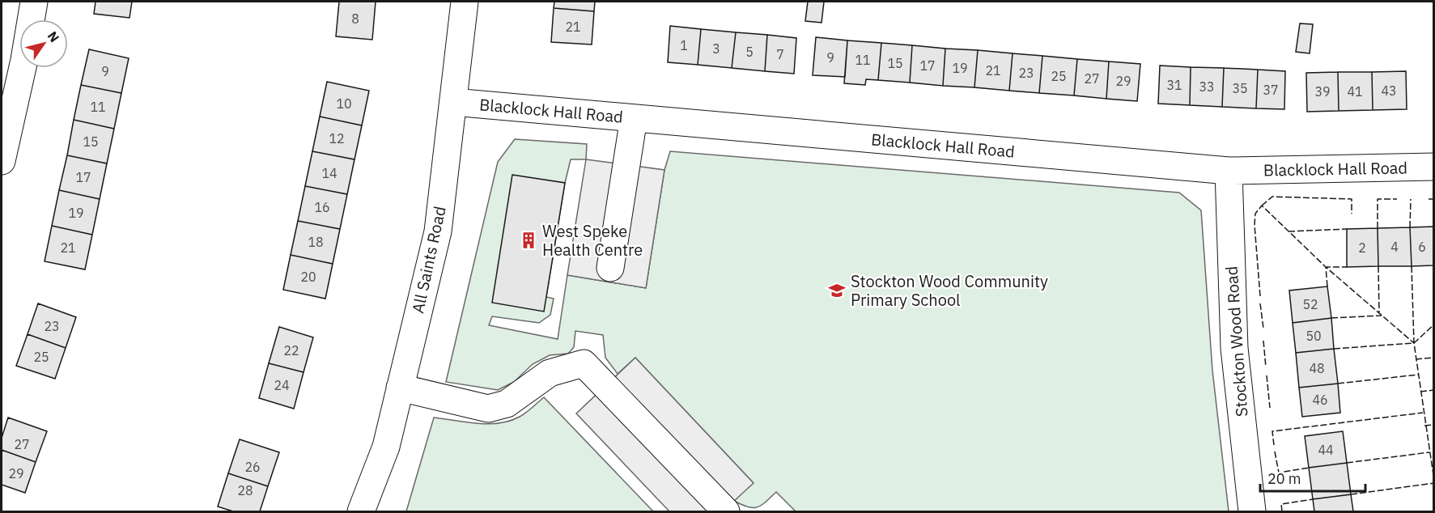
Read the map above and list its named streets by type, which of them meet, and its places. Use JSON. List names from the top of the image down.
{
  "streets": {
    "street": ["Blacklock Hall Road", "All Saints Road", "Stockton Wood Road"]
  },
  "crossings": [
    ["Blacklock Hall Road", "All Saints Road"],
    ["Blacklock Hall Road", "Stockton Wood Road"]
  ],
  "places": {
    "building": ["West Speke Health Centre"],
    "school or university": ["Stockton Wood Community Primary School"]
  },
  "house_numbers": [
    "8",
    "21",
    "1",
    "3",
    "5",
    "7",
    "9",
    "11",
    "15",
    "17",
    "19",
    "21",
    "9",
    "23",
    "25",
    "27",
    "29",
    "31",
    "33",
    "35",
    "37",
    "43",
    "39",
    "41",
    "10",
    "11",
    "12",
    "15",
    "14",
    "17",
    "16",
    "19",
    "18",
    "4",
    "6",
    "21",
    "2",
    "20",
    "52",
    "23",
    "50",
    "22",
    "25",
    "48",
    "24",
    "46",
    "27",
    "44",
    "26",
    "29",
    "28"
  ],
  "scale_bar": "20 m",
  "north": "top right"
}
